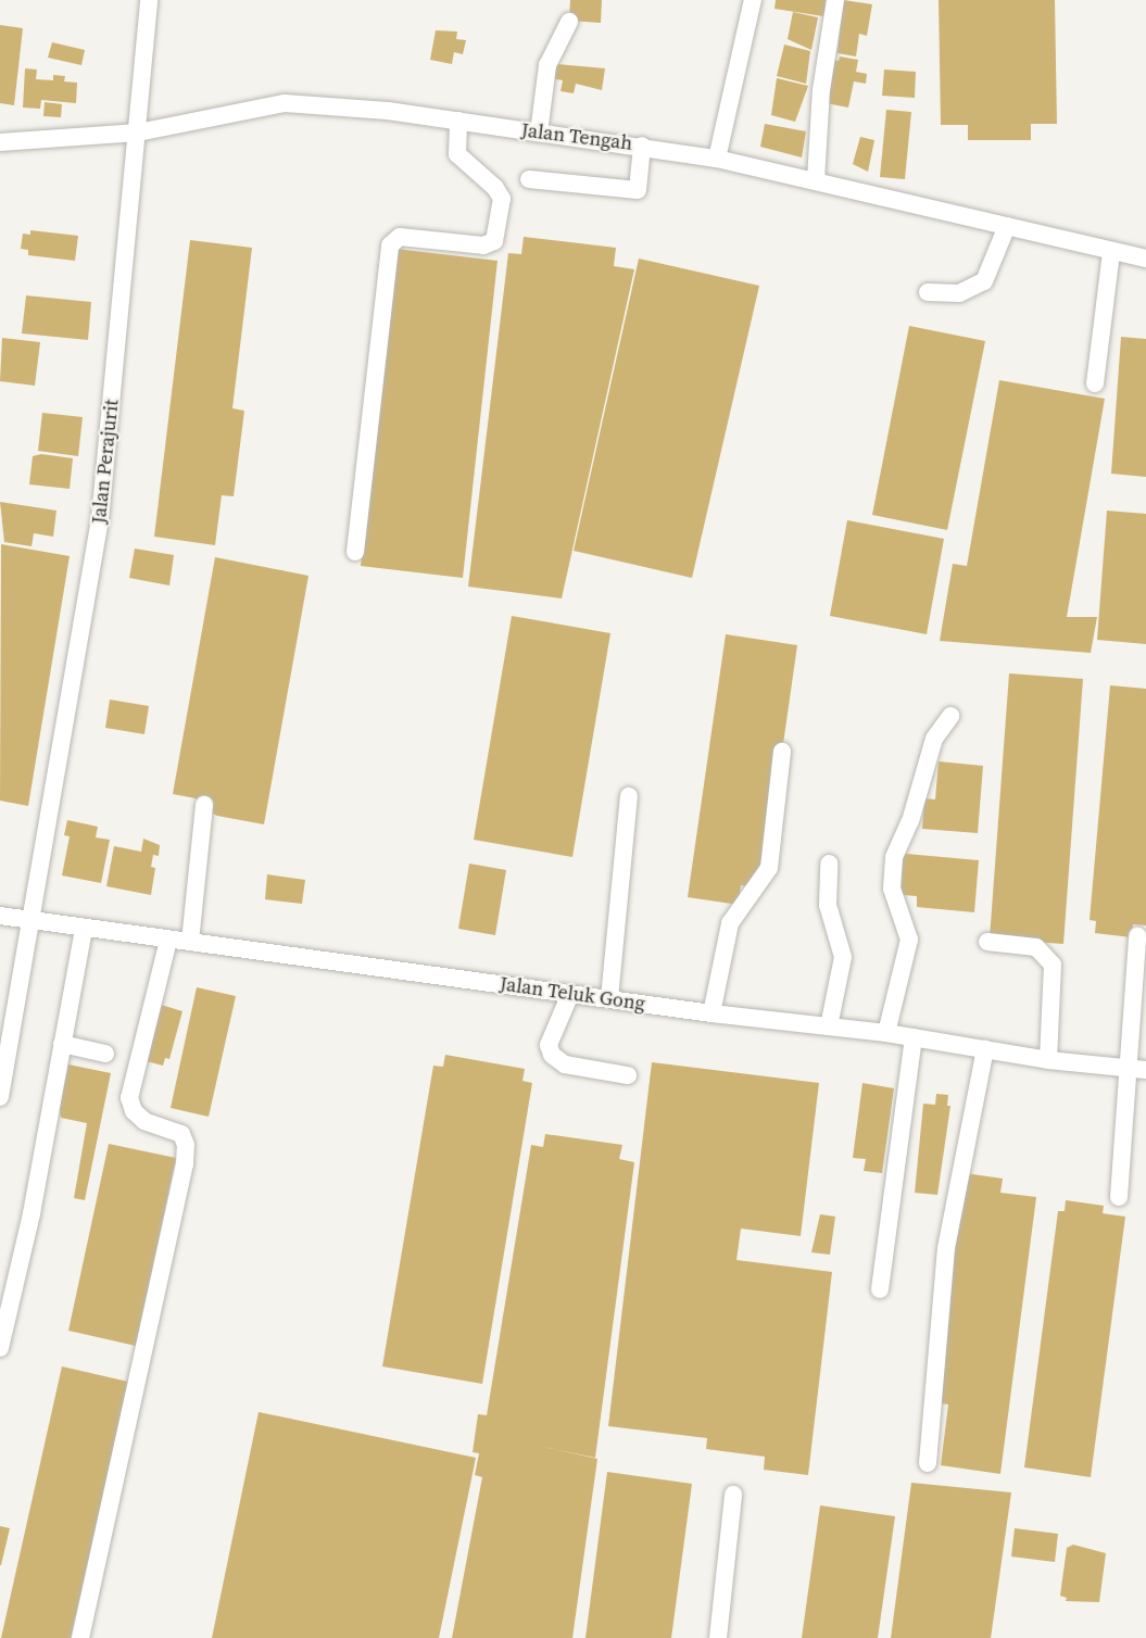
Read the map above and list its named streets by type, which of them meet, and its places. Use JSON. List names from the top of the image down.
{
  "streets": {
    "street": ["Jalan Tengah", "Jalan Perajurit", "Jalan Teluk Gong"]
  },
  "crossings": [
    ["Jalan Tengah", "Jalan Perajurit"],
    ["Jalan Perajurit", "Jalan Teluk Gong"]
  ]
}
